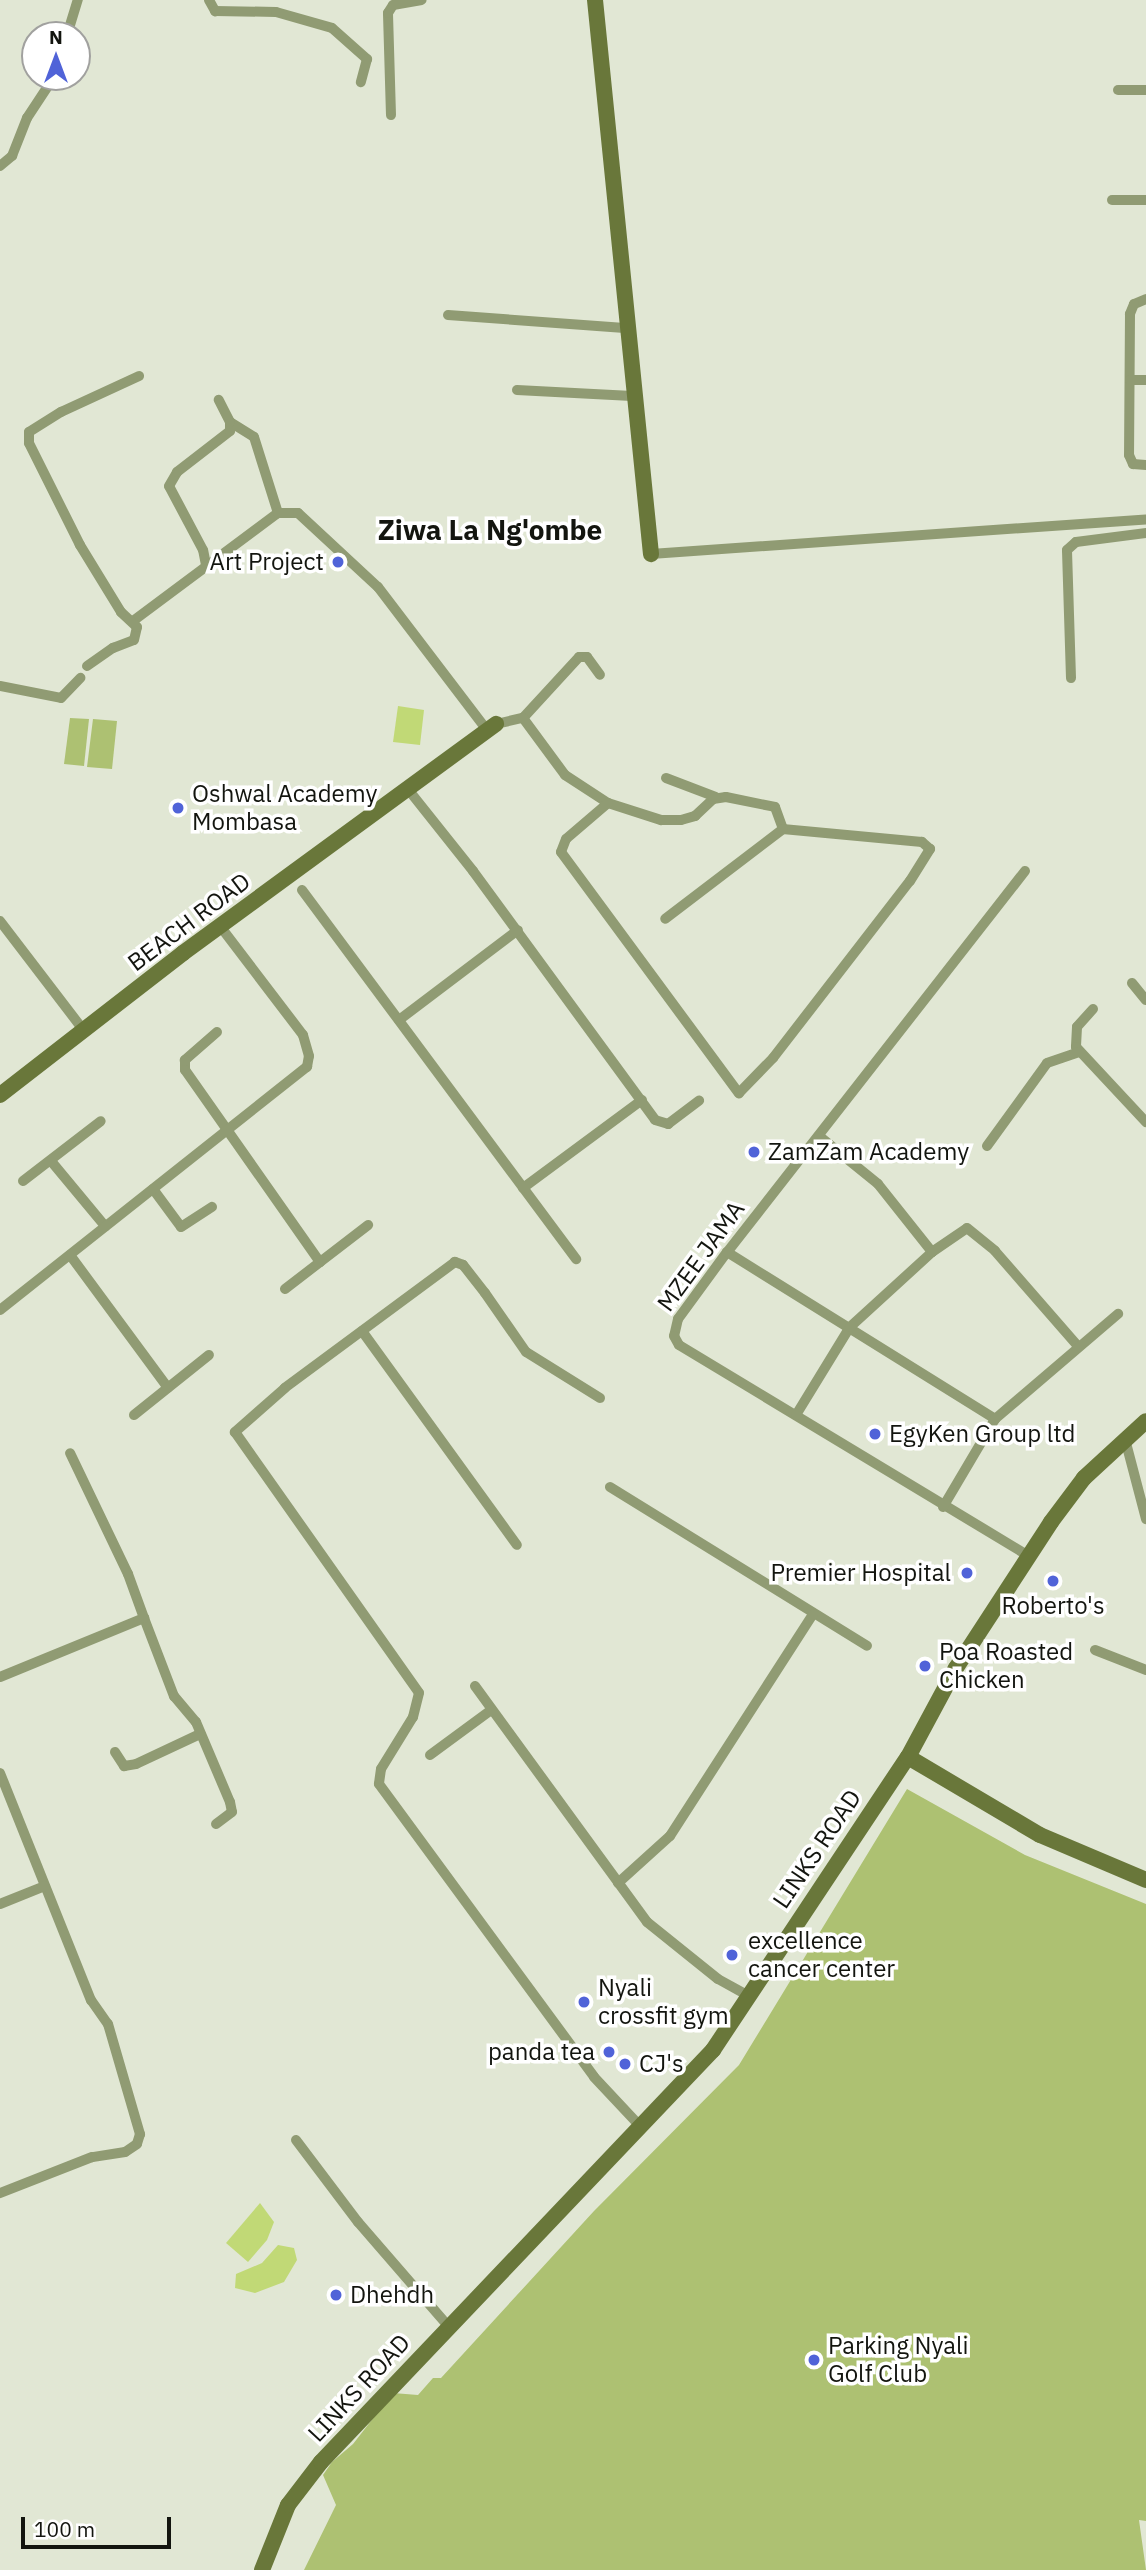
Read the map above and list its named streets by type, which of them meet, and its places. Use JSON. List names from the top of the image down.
{
  "streets": {
    "main road": ["BEACH ROAD", "LINKS ROAD"],
    "street": ["MZEE JAMA"]
  },
  "crossings": [
    ["MZEE JAMA", "LINKS ROAD"]
  ],
  "districts": ["Ziwa La Ng'ombe"],
  "places": [
    "Art Project",
    "Oshwal Academy Mombasa",
    "ZamZam Academy",
    "EgyKen Group ltd",
    "Premier Hospital",
    "Roberto's",
    "Poa Roasted Chicken",
    "excellence cancer center",
    "Nyali crossfit gym",
    "panda tea",
    "CJ's",
    "Dhehdh",
    "Parking Nyali Golf Club"
  ],
  "scale_bar": "100 m",
  "north": "top"
}
